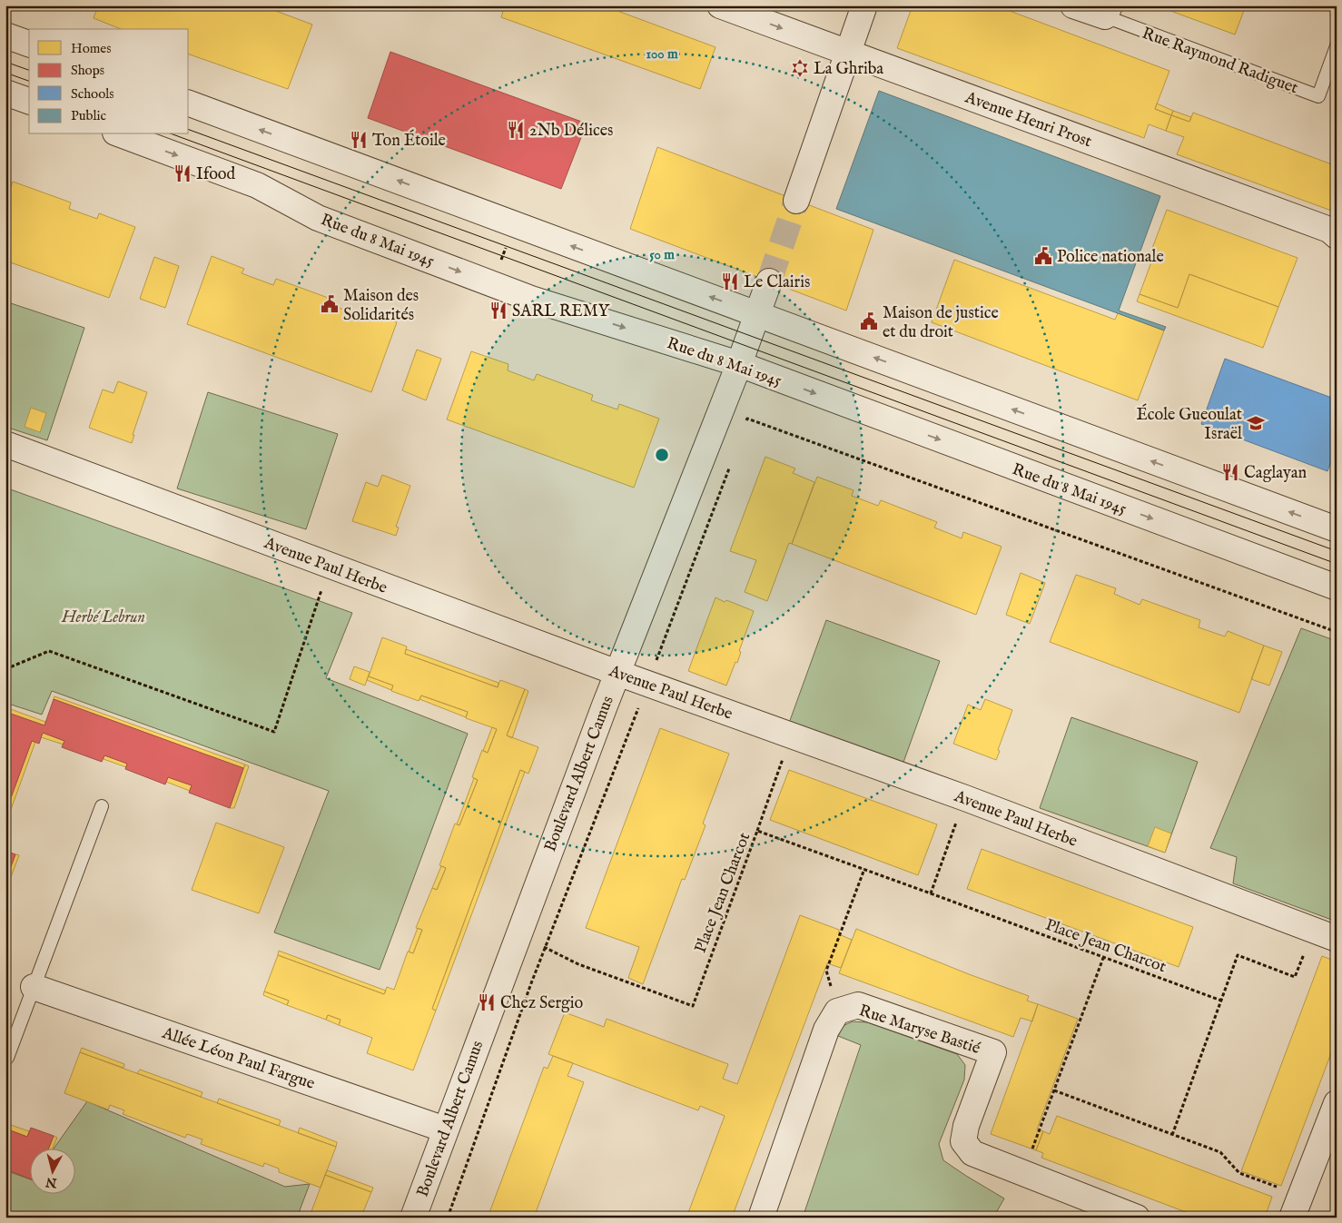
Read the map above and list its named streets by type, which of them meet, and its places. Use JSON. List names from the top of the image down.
{
  "streets": {
    "street": [
      "Rue Raymond Radiguet",
      "Avenue Henri Prost",
      "Rue du 8 Mai 1945",
      "Avenue Paul Herbe",
      "Boulevard Albert Camus",
      "Rue Maryse Bastié",
      "Allée Léon Paul Fargue"
    ],
    "path": ["Place Jean Charcot"]
  },
  "crossings": [
    ["Rue du 8 Mai 1945", "Boulevard Albert Camus"],
    ["Avenue Paul Herbe", "Boulevard Albert Camus"],
    ["Boulevard Albert Camus", "Allée Léon Paul Fargue"]
  ],
  "parks": ["Herbé Lebrun"],
  "places": {
    "synagogue": ["La Ghriba"],
    "restaurant": [
      "2Nb Délices",
      "Ton Étoile",
      "Ifood",
      "Le Clairis",
      "SARL REMY",
      "Caglayan",
      "Chez Sergio"
    ],
    "public building": ["Police nationale", "Maison des Solidarités", "Maison de justice et du droit"],
    "school or university": ["École Gueoulat Israël"]
  },
  "legend": [
    "Homes",
    "Shops",
    "Schools",
    "Public"
  ],
  "north": "bottom",
  "rings": ["100 m", "50 m"]
}
